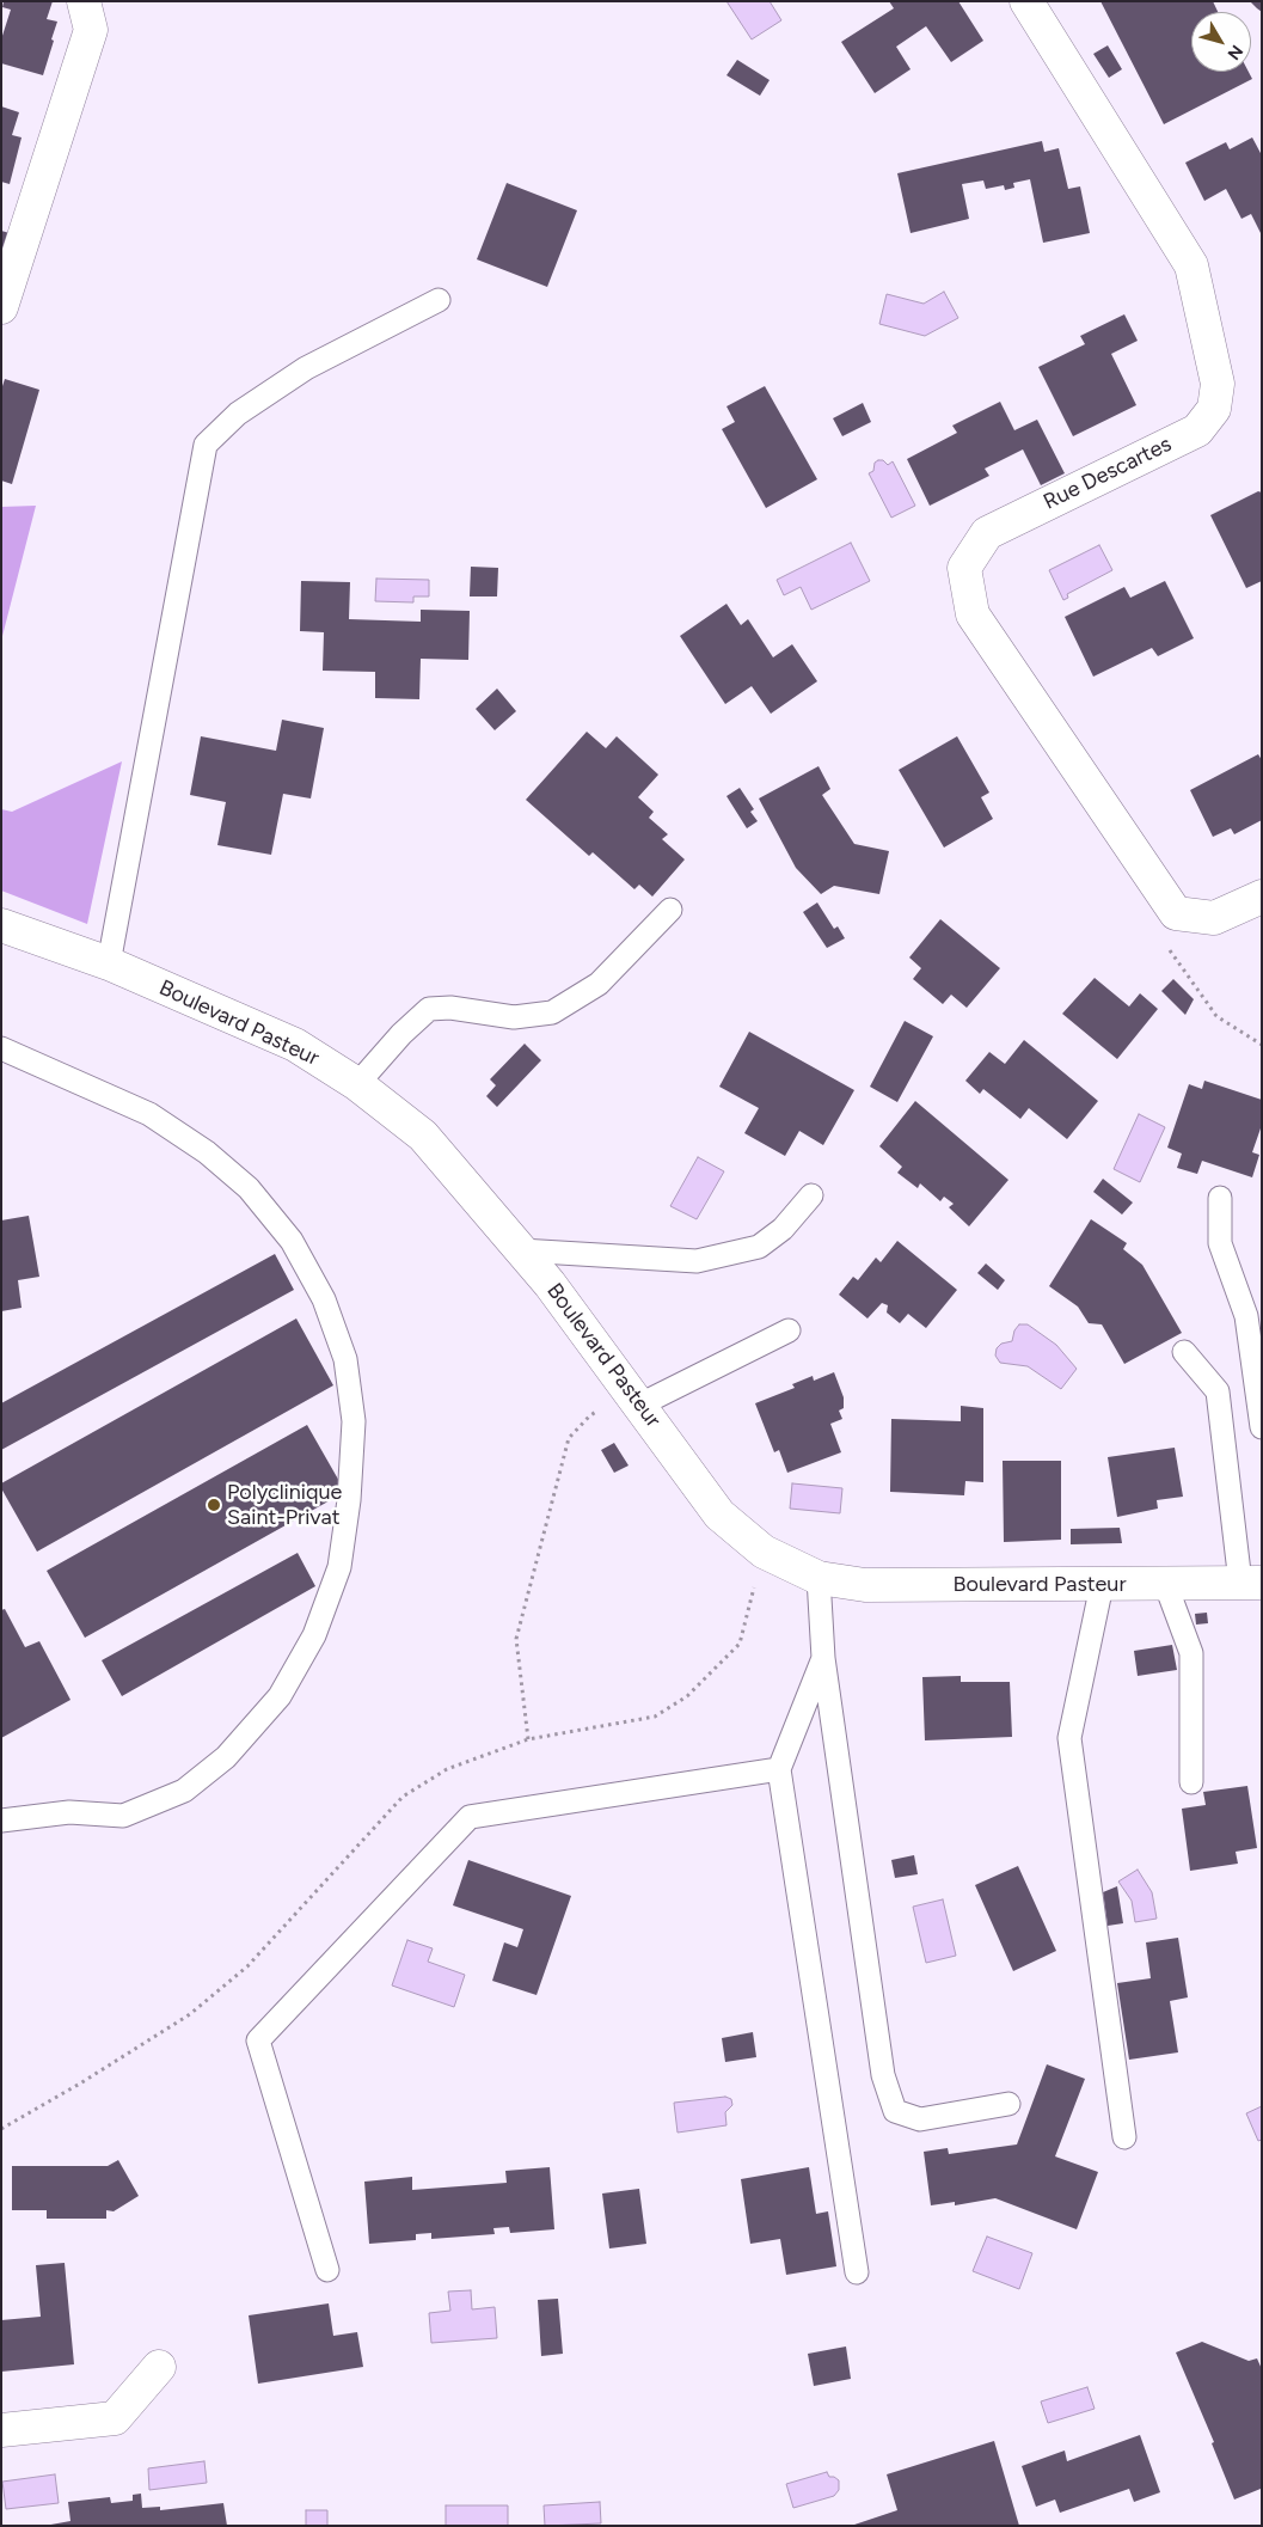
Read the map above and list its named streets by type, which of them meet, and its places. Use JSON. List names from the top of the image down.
{
  "streets": {
    "street": ["Rue Descartes", "Boulevard Pasteur"]
  },
  "places": ["Polyclinique Saint-Privat"],
  "north": "bottom right"
}
